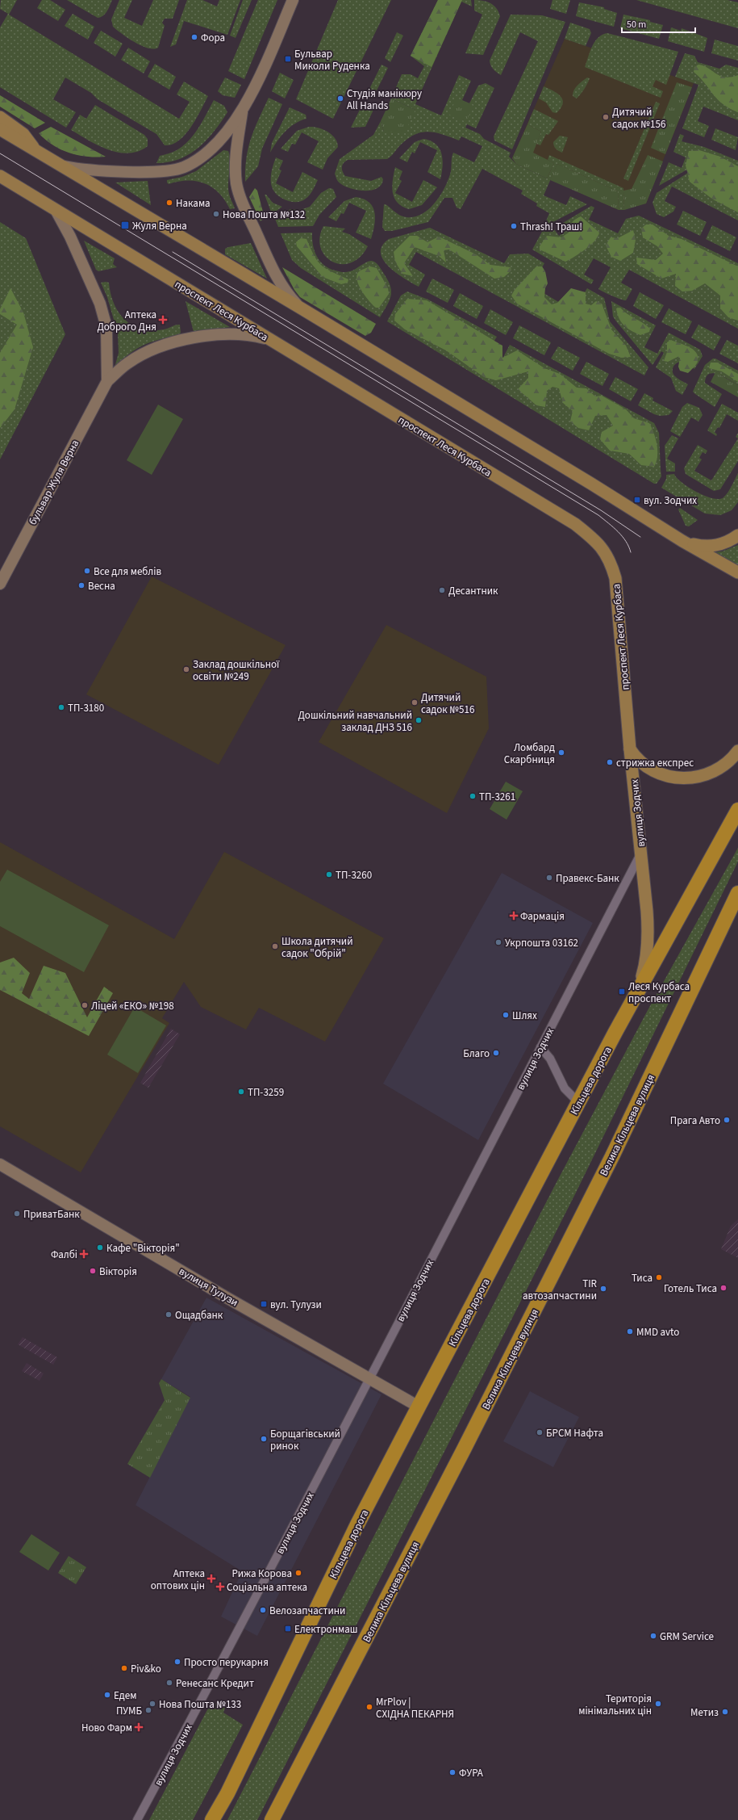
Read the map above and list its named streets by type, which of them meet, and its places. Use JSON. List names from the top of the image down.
{
  "streets": {
    "highway": ["Кільцева дорога", "Велика Кільцева вулиця"],
    "main road": ["проспект Леся Курбаса", "вулиця Зодчих"],
    "street": ["бульвар Жуля Верна", "вулиця Тулузи"]
  },
  "crossings": [
    ["проспект Леся Курбаса", "бульвар Жуля Верна"],
    ["проспект Леся Курбаса", "вулиця Зодчих"],
    ["вулиця Зодчих", "вулиця Тулузи"],
    ["Кільцева дорога", "вулиця Тулузи"]
  ],
  "places": {
    "other": [
      "Фора",
      "Студія манікюру All Hands",
      "Дитячий садок №156",
      "Накама",
      "Нова Пошта №132",
      "Thrash! Траш!",
      "Все для меблів",
      "Весна",
      "Десантник",
      "Заклад дошкільної освіти №249",
      "Дитячий садок №516",
      "ТП-3180",
      "Дошкільний навчальний заклад ДНЗ 516",
      "Ломбард Скарбниця",
      "стрижка експрес",
      "ТП-3261",
      "ТП-3260",
      "Правекс-Банк",
      "Укрпошта 03162",
      "Школа дитячий садок \"Обрій\"",
      "Ліцей «ЕКО» №198",
      "Шлях",
      "Благо",
      "ТП-3259",
      "Прага Авто",
      "ПриватБанк",
      "Кафе \"Вікторія\"",
      "Вікторія",
      "Тиса",
      "Готель Тиса",
      "TIR автозапчастини",
      "Ощадбанк",
      "MMD avto",
      "БРСМ Нафта",
      "Борщагівський ринок",
      "Рижа Корова",
      "Велозапчастини",
      "GRM Service",
      "Просто перукарня",
      "Piv&ko",
      "Ренесанс Кредит",
      "Едем",
      "Нова Пошта №133",
      "Територія мінімальних цін",
      "MrPlov | СХІДНА ПЕКАРНЯ",
      "ПУМБ",
      "Метиз",
      "ФУРА"
    ],
    "transit": [
      "Бульвар Миколи Руденка",
      "Жуля Верна",
      "вул. Зодчих",
      "Леся Курбаса проспект",
      "вул. Тулузи",
      "Електронмаш"
    ],
    "health": [
      "Аптека Доброго Дня",
      "Фармація",
      "Фалбі",
      "Аптека оптових цін",
      "Соціальна аптека",
      "Ново Фарм"
    ]
  },
  "scale_bar": "50 m"
}
